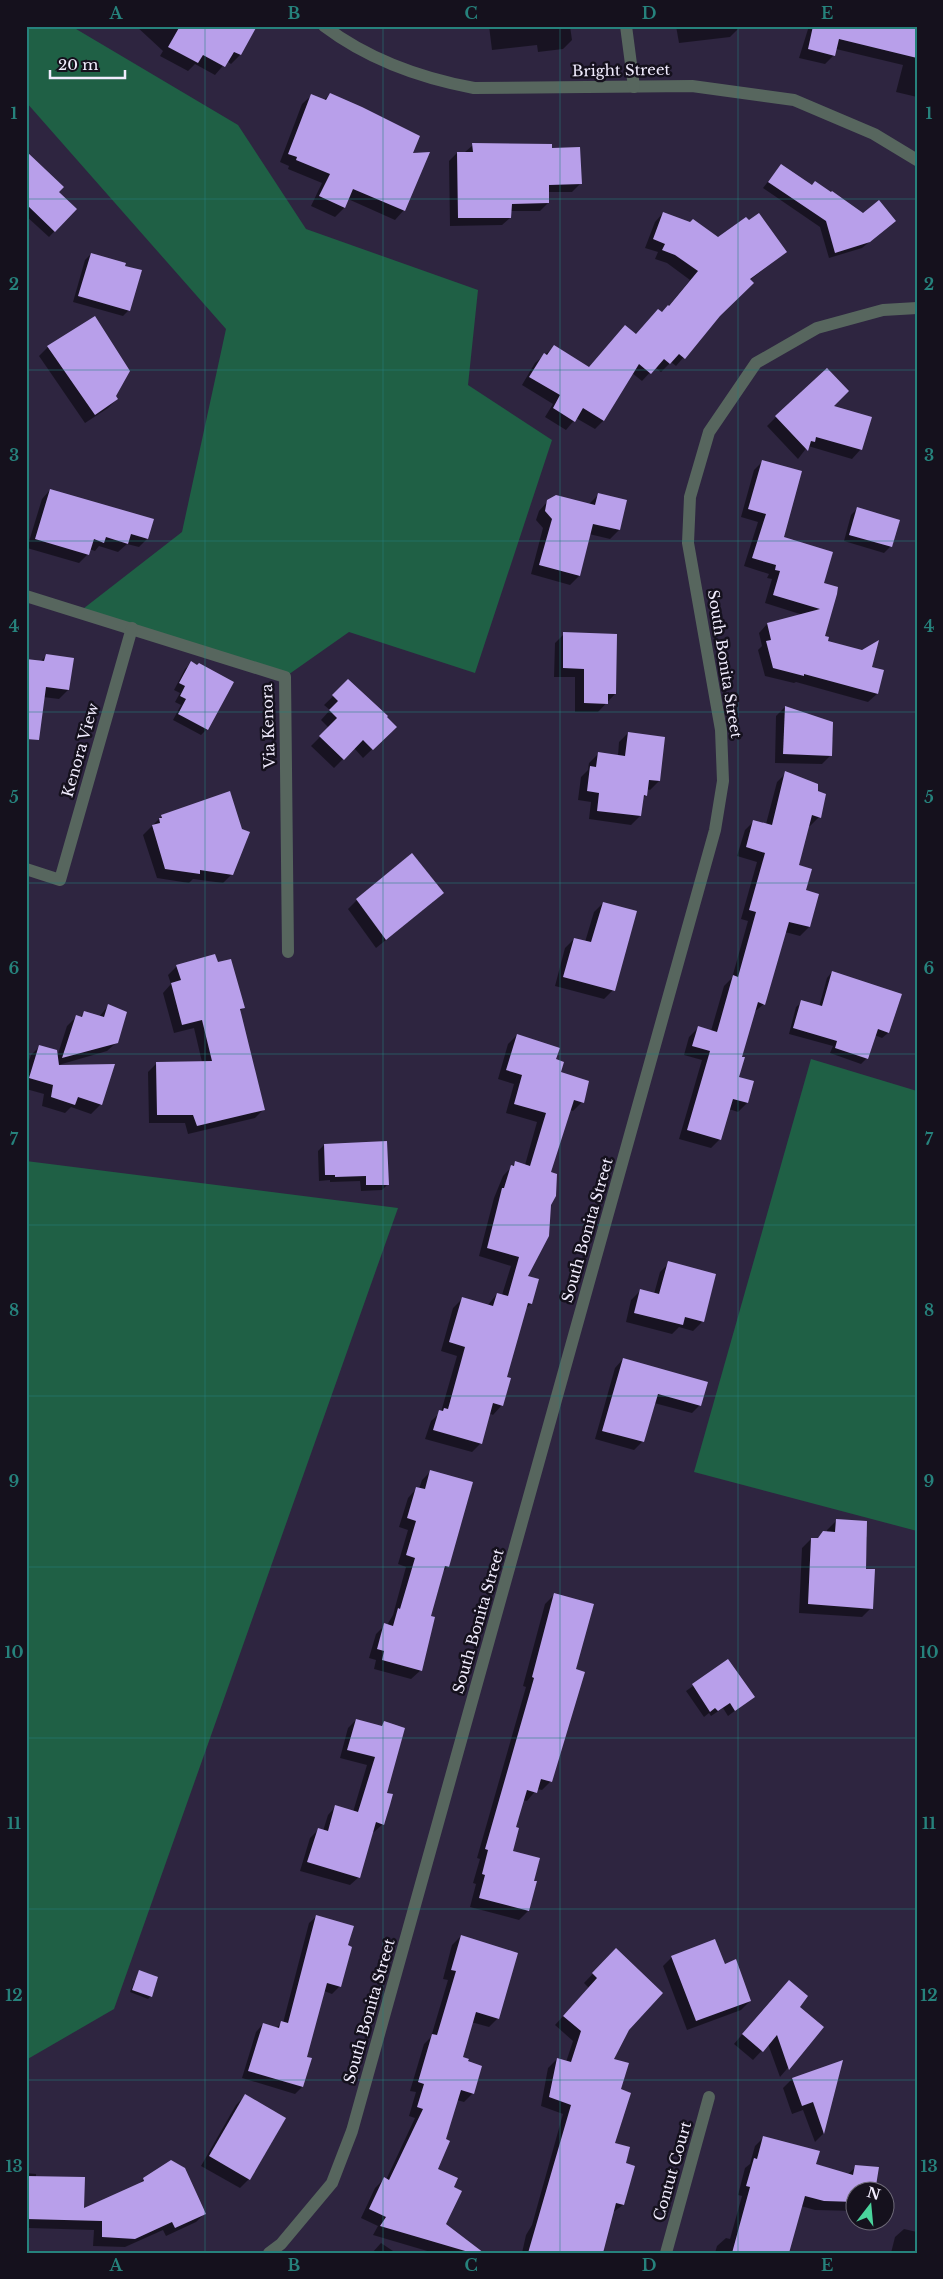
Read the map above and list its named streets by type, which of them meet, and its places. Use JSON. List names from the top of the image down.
{
  "streets": {
    "street": [
      "Bright Street",
      "South Bonita Street",
      "Via Kenora",
      "Kenora View",
      "Contut Court"
    ]
  },
  "crossings": [
    ["Via Kenora", "Kenora View"]
  ],
  "scale_bar": "20 m",
  "north": "top",
  "grid": {
    "columns": [
      "A",
      "B",
      "C",
      "D",
      "E"
    ],
    "rows": [
      "1",
      "2",
      "3",
      "4",
      "5",
      "6",
      "7",
      "8",
      "9",
      "10",
      "11",
      "12",
      "13"
    ]
  }
}
